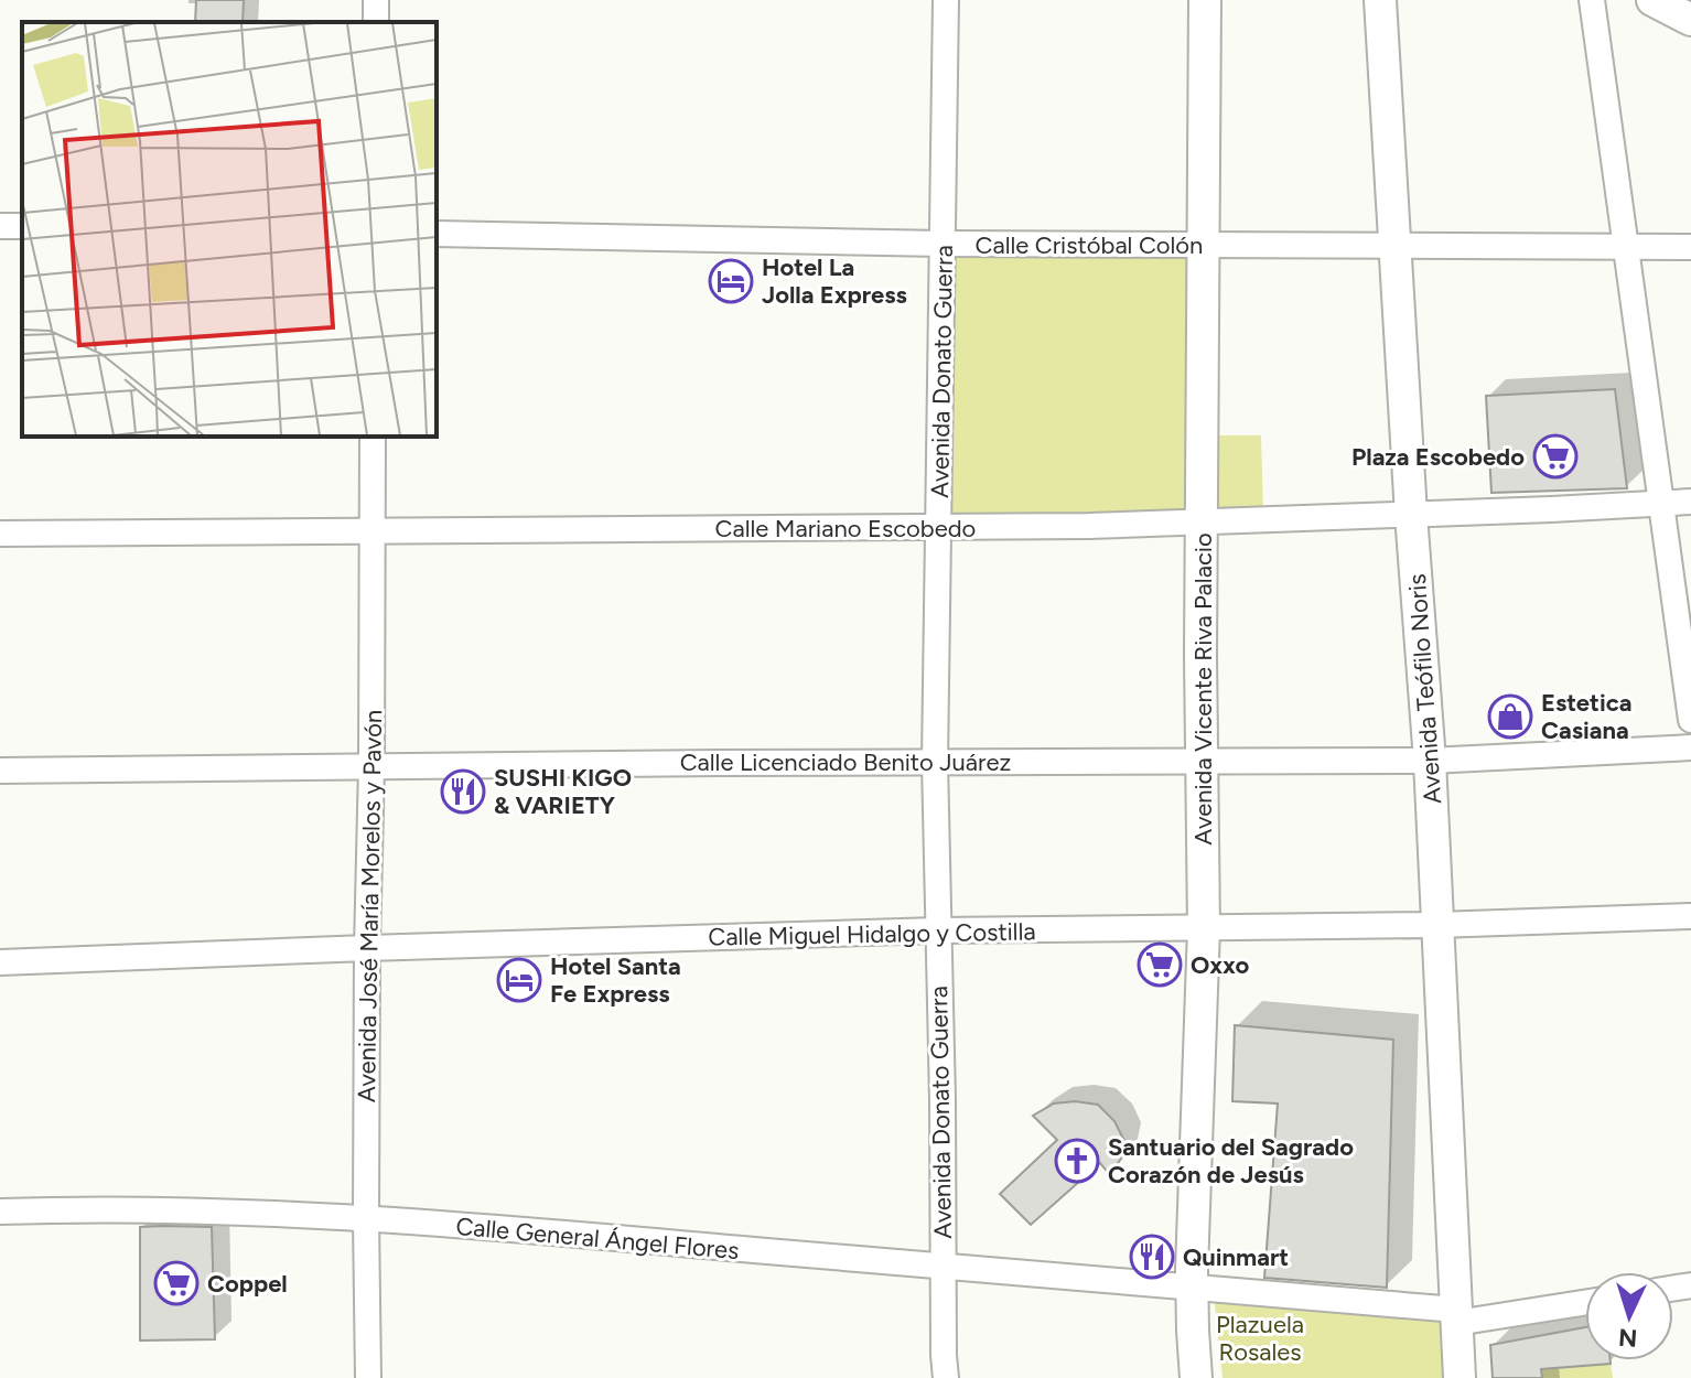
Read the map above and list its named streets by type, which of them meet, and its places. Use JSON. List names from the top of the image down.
{
  "streets": {
    "main road": ["Avenida Vicente Riva Palacio", "Avenida Teófilo Noris"],
    "street": [
      "Calle Cristóbal Colón",
      "Avenida Donato Guerra",
      "Calle Mariano Escobedo",
      "Calle Licenciado Benito Juárez",
      "Avenida José María Morelos y Pavón",
      "Calle Miguel Hidalgo y Costilla",
      "Calle General Ángel Flores"
    ]
  },
  "crossings": [
    ["Calle Cristóbal Colón", "Avenida Donato Guerra"],
    ["Calle Cristóbal Colón", "Avenida Vicente Riva Palacio"],
    ["Calle Cristóbal Colón", "Avenida Teófilo Noris"],
    ["Avenida Donato Guerra", "Calle Mariano Escobedo"],
    ["Avenida Donato Guerra", "Calle Licenciado Benito Juárez"],
    ["Avenida Donato Guerra", "Calle Miguel Hidalgo y Costilla"],
    ["Avenida Donato Guerra", "Calle General Ángel Flores"],
    ["Calle Mariano Escobedo", "Avenida Vicente Riva Palacio"],
    ["Calle Mariano Escobedo", "Avenida Teófilo Noris"],
    ["Calle Mariano Escobedo", "Avenida José María Morelos y Pavón"],
    ["Avenida Vicente Riva Palacio", "Calle Licenciado Benito Juárez"],
    ["Avenida Vicente Riva Palacio", "Calle Miguel Hidalgo y Costilla"],
    ["Avenida Vicente Riva Palacio", "Calle General Ángel Flores"],
    ["Avenida Teófilo Noris", "Calle Licenciado Benito Juárez"],
    ["Avenida Teófilo Noris", "Calle Miguel Hidalgo y Costilla"],
    ["Avenida Teófilo Noris", "Calle General Ángel Flores"],
    ["Calle Licenciado Benito Juárez", "Avenida José María Morelos y Pavón"],
    ["Avenida José María Morelos y Pavón", "Calle Miguel Hidalgo y Costilla"],
    ["Avenida José María Morelos y Pavón", "Calle General Ángel Flores"]
  ],
  "parks": ["Plazuela Rosales"],
  "places": {
    "hotel": ["Hotel La Jolla Express", "Hotel Santa Fe Express"],
    "supermarket": ["Plaza Escobedo", "Oxxo", "Coppel"],
    "shop": ["Estetica Casiana"],
    "restaurant": ["SUSHI KIGO & VARIETY", "Quinmart"],
    "church": ["Santuario del Sagrado Corazón de Jesús"]
  },
  "north": "bottom"
}
